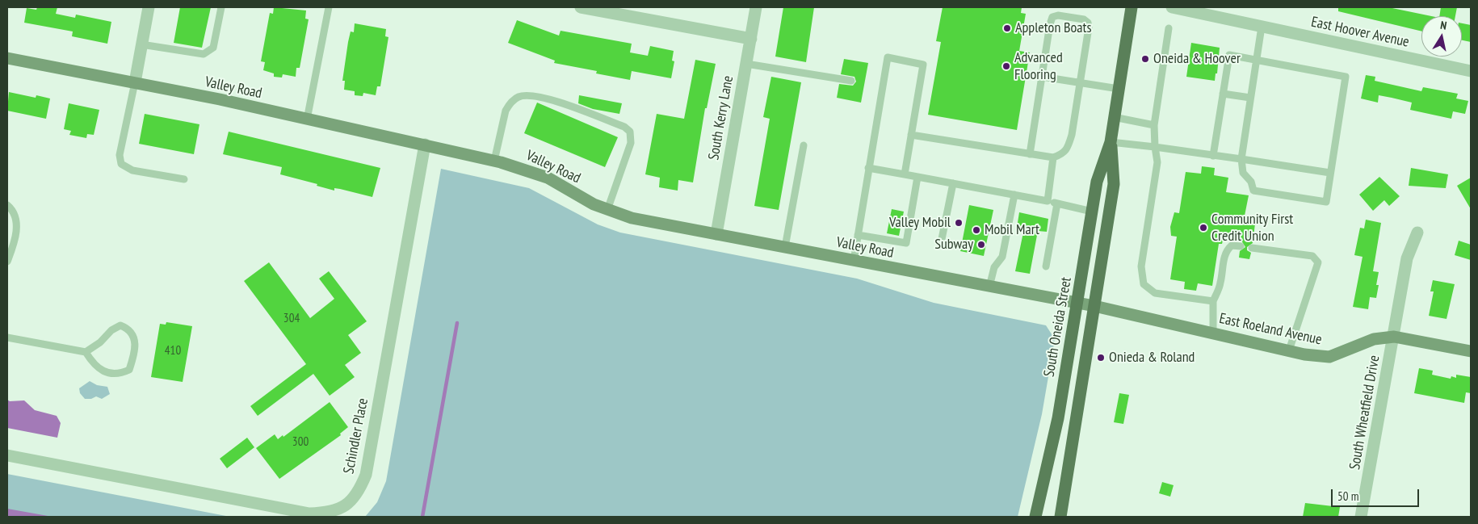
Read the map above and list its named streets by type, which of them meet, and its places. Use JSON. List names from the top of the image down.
{
  "streets": {
    "main road": ["South Oneida Street"],
    "street": [
      "East Hoover Avenue",
      "Valley Road",
      "South Kerry Lane",
      "East Roeland Avenue",
      "South Wheatfield Drive",
      "Schindler Place"
    ]
  },
  "crossings": [
    ["Valley Road", "South Kerry Lane"],
    ["Valley Road", "South Oneida Street"],
    ["Valley Road", "East Roeland Avenue"],
    ["Valley Road", "Schindler Place"],
    ["South Oneida Street", "East Roeland Avenue"],
    ["East Roeland Avenue", "South Wheatfield Drive"]
  ],
  "places": [
    "Appleton Boats",
    "Oneida & Hoover",
    "Advanced Flooring",
    "Valley Mobil",
    "Community First Credit Union",
    "Mobil Mart",
    "Subway",
    "Onieda & Roland"
  ],
  "house_numbers": ["304", "410", "300"],
  "scale_bar": "50 m",
  "north": "top"
}
